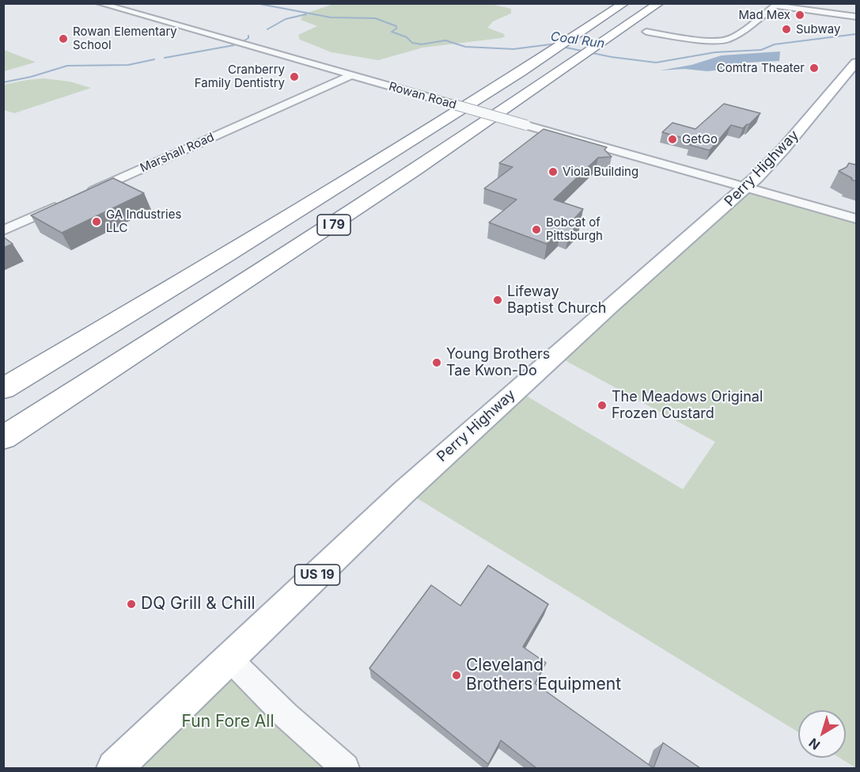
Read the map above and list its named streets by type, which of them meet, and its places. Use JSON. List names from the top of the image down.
{
  "streets": {
    "highway": ["I 79"],
    "main road": ["Perry Highway", "US 19"],
    "street": ["Rowan Road", "Marshall Road"]
  },
  "crossings": [
    ["Rowan Road", "Marshall Road"],
    ["Rowan Road", "Perry Highway"]
  ],
  "water": ["Coal Run"],
  "parks": ["Fun Fore All"],
  "places": [
    "Mad Mex",
    "Subway",
    "Rowan Elementary School",
    "Comtra Theater",
    "Cranberry Family Dentistry",
    "GetGo",
    "Viola Building",
    "GA Industries LLC",
    "Bobcat of Pittsburgh",
    "Lifeway Baptist Church",
    "Young Brothers Tae Kwon-Do",
    "The Meadows Original Frozen Custard",
    "DQ Grill & Chill",
    "Cleveland Brothers Equipment"
  ],
  "north": "bottom left"
}
